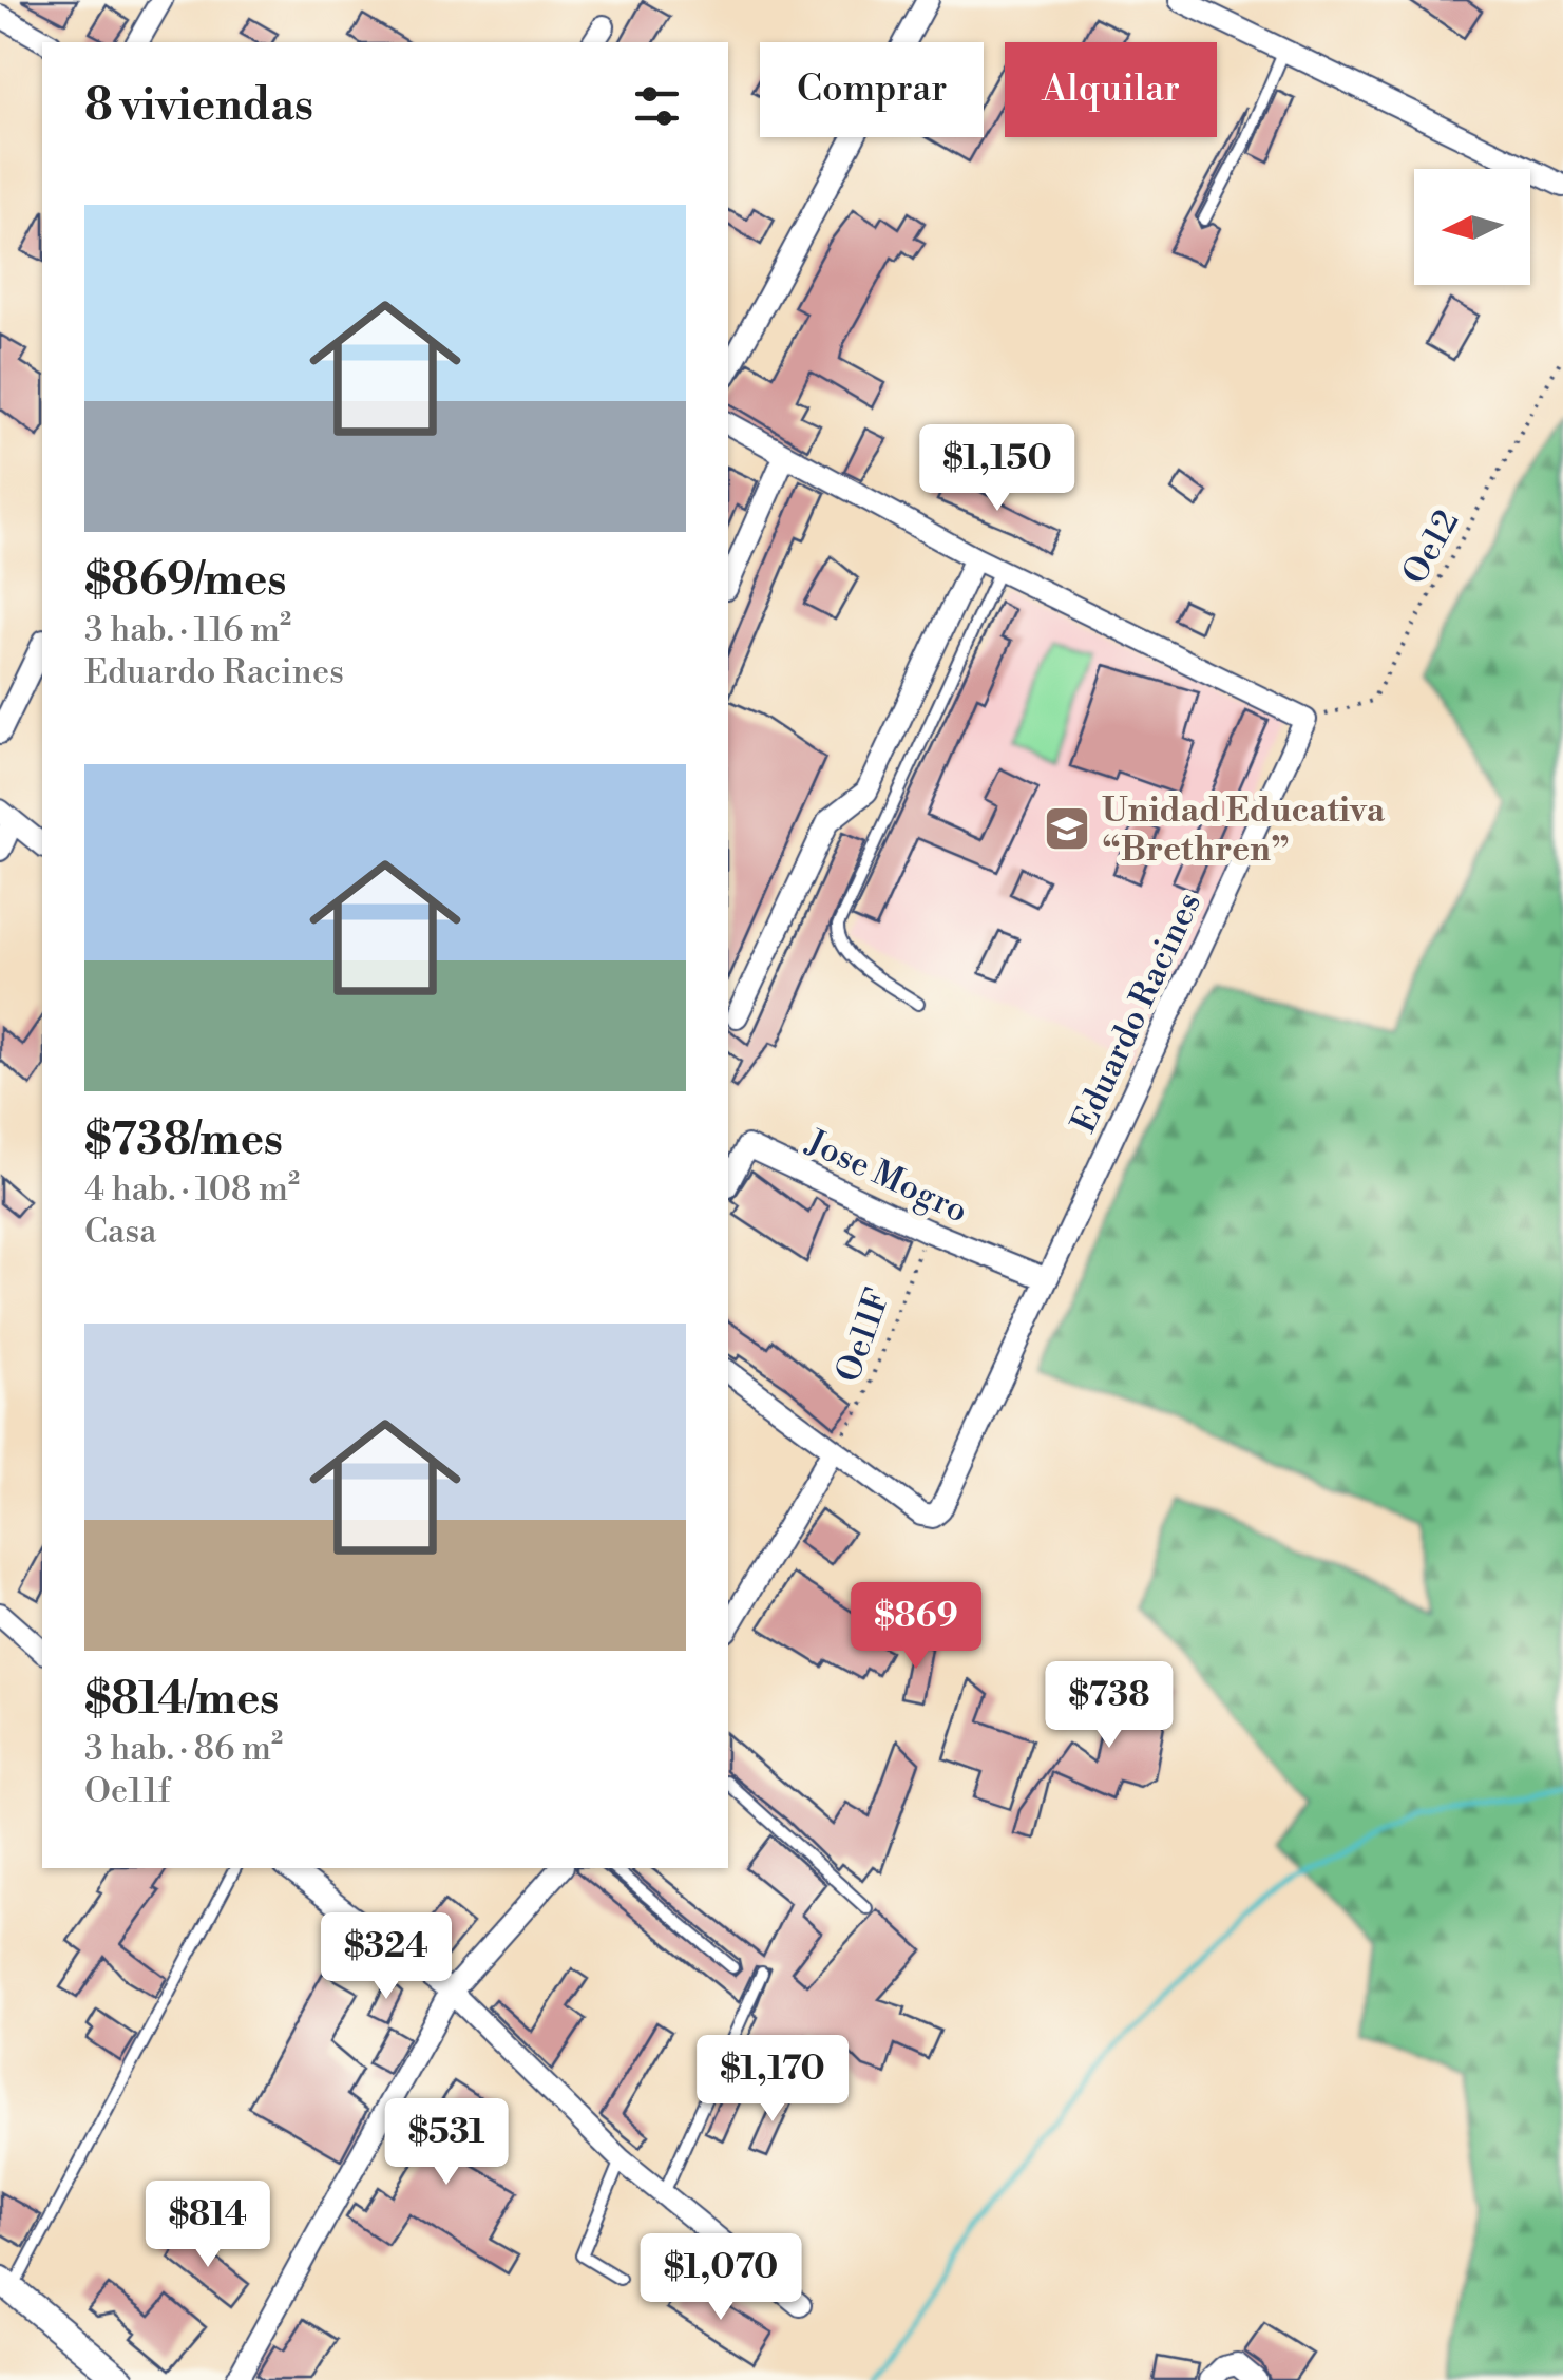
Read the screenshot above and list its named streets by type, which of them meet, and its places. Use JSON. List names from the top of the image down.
{
  "streets": {
    "street": ["Eduardo Racines", "Jose Mogro"],
    "path": ["Oe12", "Oe11F"]
  },
  "crossings": [
    ["Oe12", "Eduardo Racines"],
    ["Eduardo Racines", "Jose Mogro"],
    ["Eduardo Racines", "Oe11F"],
    ["Jose Mogro", "Oe11F"]
  ],
  "places": {
    "school or university": ["Unidad Educativa “Brethren”"]
  },
  "north": "left",
  "page": {
    "chip": ["Comprar", "Alquilar"],
    "heading": "8 viviendas",
    "list": [
      {
        "name": "$869/mes",
        "note": "3 hab. · 116 m² · Eduardo Racines"
      },
      {
        "name": "$738/mes",
        "note": "4 hab. · 108 m² · Casa"
      },
      {
        "name": "$814/mes",
        "note": "3 hab. · 86 m² · Oe11f"
      }
    ],
    "price": [
      "$1,150",
      "$869",
      "$738",
      "$324",
      "$1,170",
      "$531",
      "$814",
      "$1,070"
    ]
  }
}
